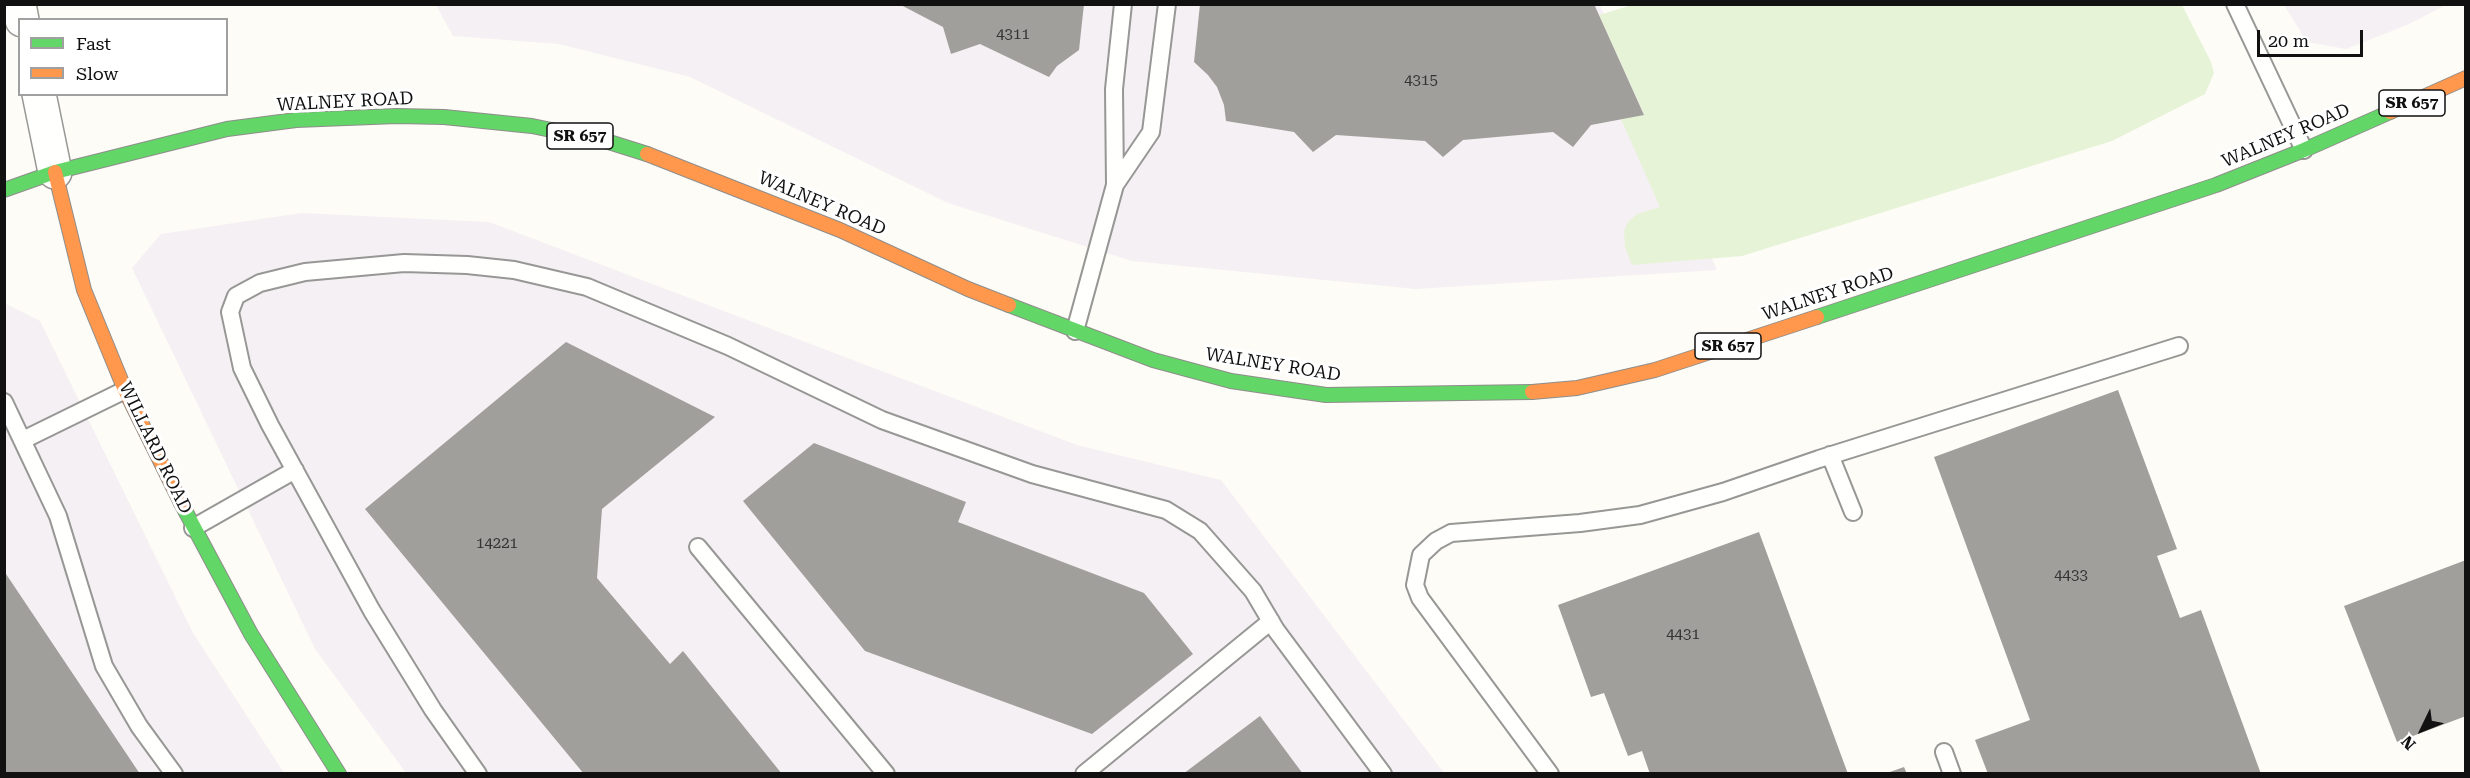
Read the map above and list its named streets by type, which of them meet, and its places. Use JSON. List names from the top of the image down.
{
  "streets": {
    "main road": ["WALNEY ROAD", "SR 657", "WILLARD ROAD"]
  },
  "crossings": [
    ["WALNEY ROAD", "WILLARD ROAD"]
  ],
  "house_numbers": [
    "4311",
    "4315",
    "14221",
    "4433",
    "4431"
  ],
  "legend": ["Fast", "Slow"],
  "scale_bar": "20 m",
  "north": "bottom left"
}
